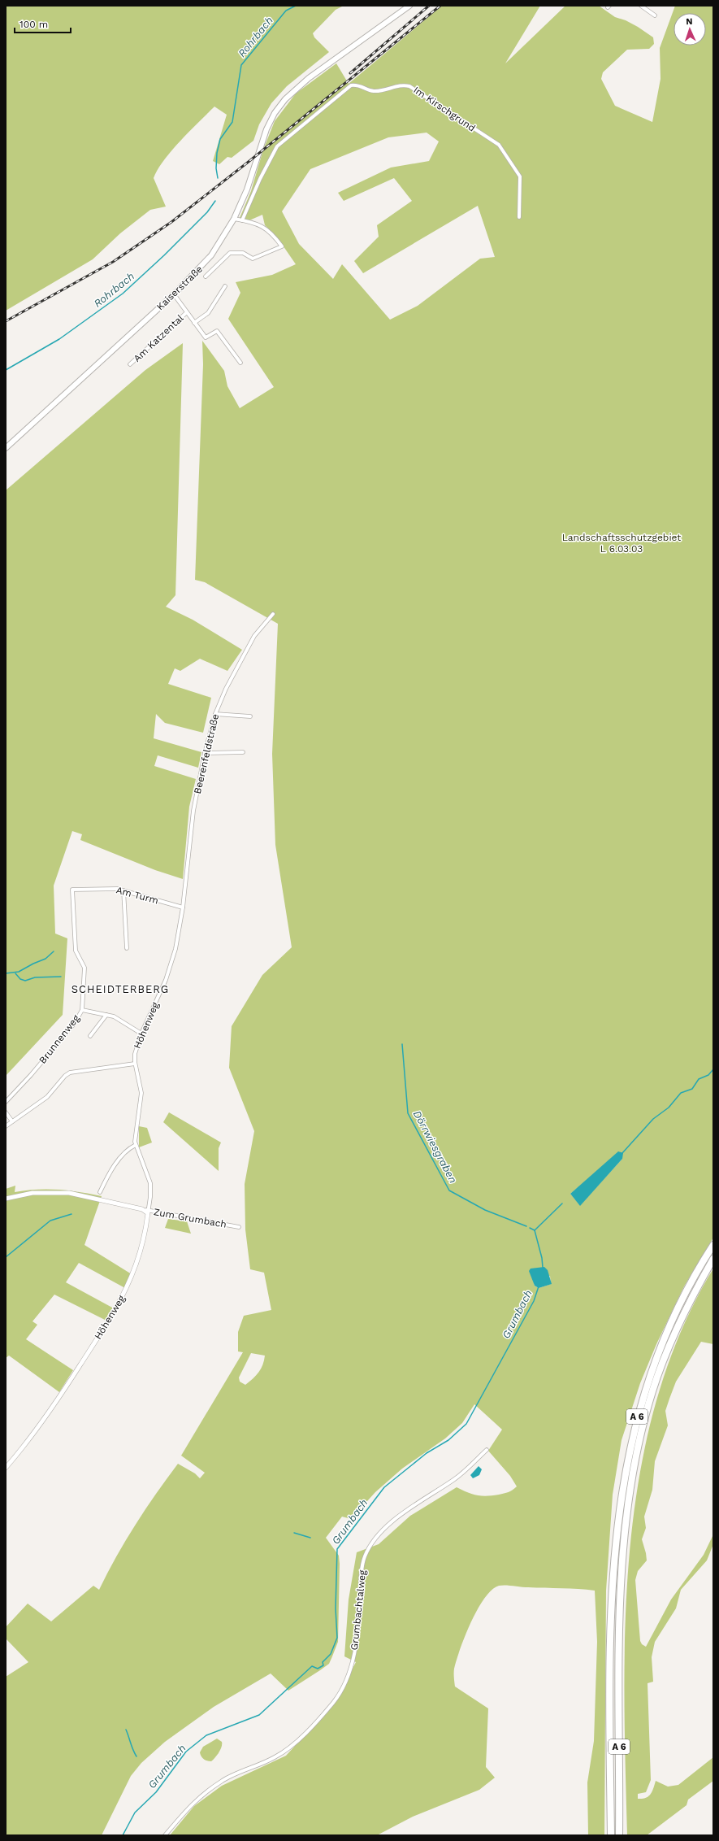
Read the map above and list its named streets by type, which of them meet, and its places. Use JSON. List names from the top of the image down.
{
  "streets": {
    "highway": ["A 6"],
    "main road": ["Kaiserstraße"],
    "street": [
      "Im Kirschgrund",
      "Am Katzental",
      "Beerenfeldstraße",
      "Am Turm",
      "Höhenweg",
      "Brunnenweg",
      "Zum Grumbach",
      "Grumbachtalweg"
    ]
  },
  "crossings": [
    ["Im Kirschgrund", "Kaiserstraße"],
    ["Beerenfeldstraße", "Am Turm"],
    ["Beerenfeldstraße", "Höhenweg"],
    ["Am Turm", "Höhenweg"],
    ["Am Turm", "Brunnenweg"],
    ["Höhenweg", "Zum Grumbach"]
  ],
  "districts": ["SCHEIDTERBERG"],
  "water": ["Rohrbach", "Dörrwiesgraben", "Grumbach"],
  "parks": ["Landschaftsschutzgebiet L 6.03.03"],
  "scale_bar": "100 m",
  "north": "top"
}
